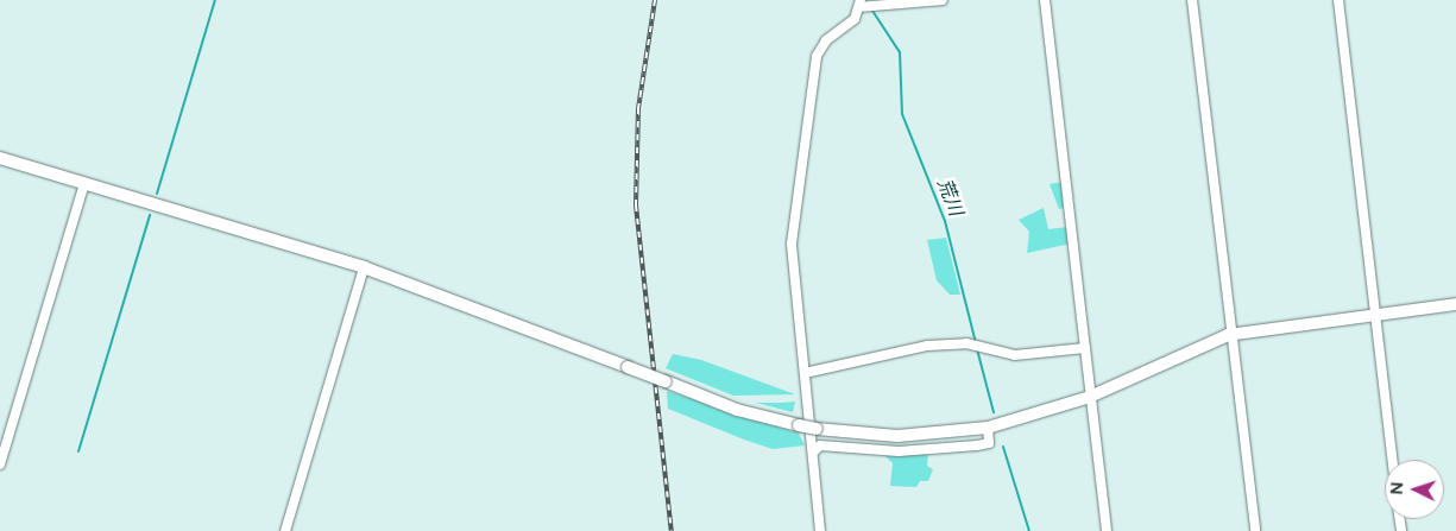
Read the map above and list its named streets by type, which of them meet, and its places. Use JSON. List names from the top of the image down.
{
  "water": ["荒川"],
  "north": "left"
}
